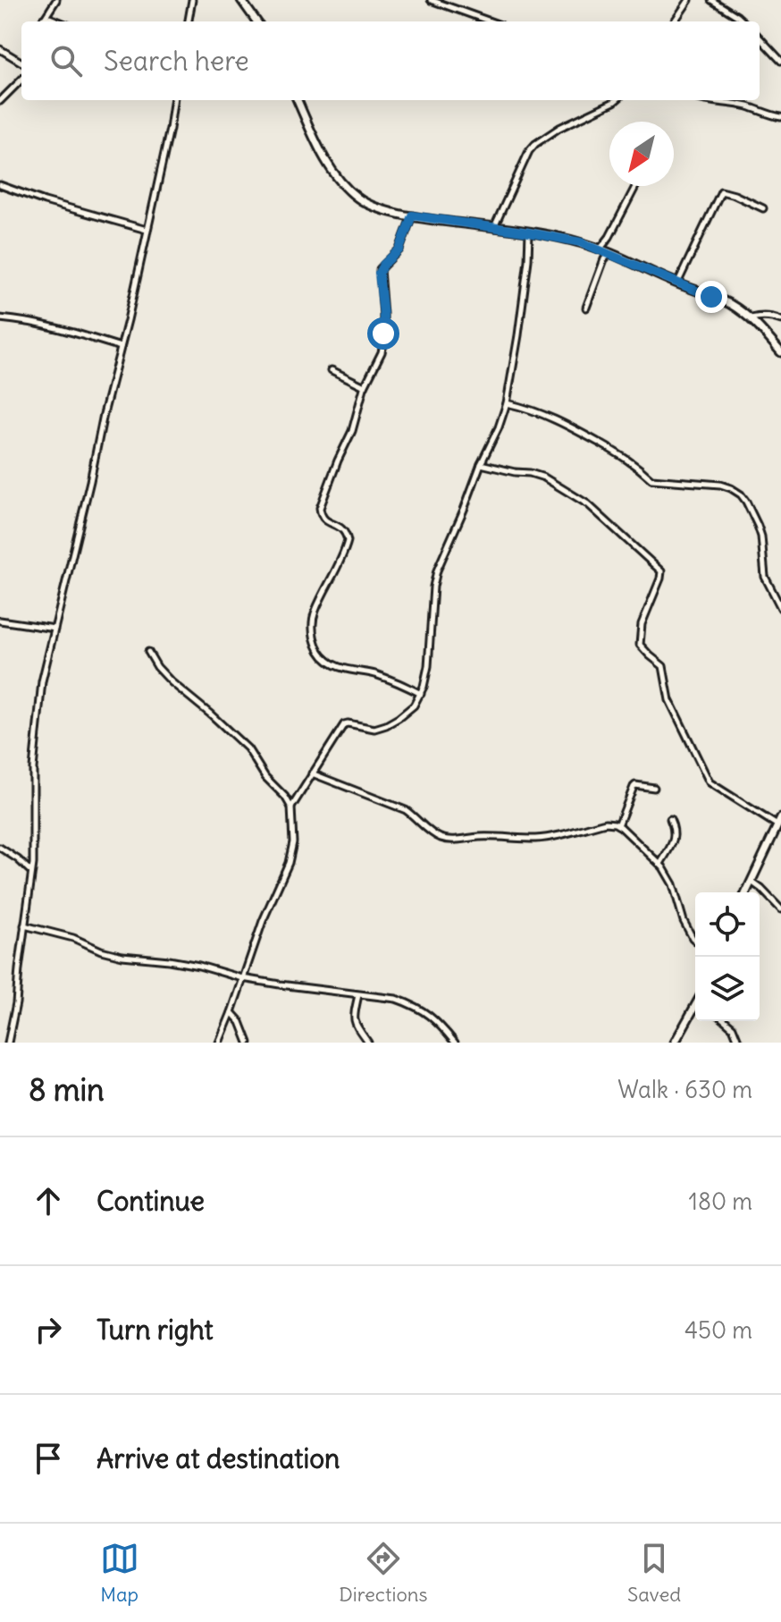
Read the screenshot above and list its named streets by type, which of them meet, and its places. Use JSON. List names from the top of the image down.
{
  "north": "bottom left",
  "page": {
    "search": "Search here",
    "heading": ["8 min", "Walk · 630 m"],
    "list": [
      ["Continue", "180 m"],
      ["Turn right", "450 m"],
      "Arrive at destination"
    ],
    "nav": ["Map", "Directions", "Saved"]
  }
}
